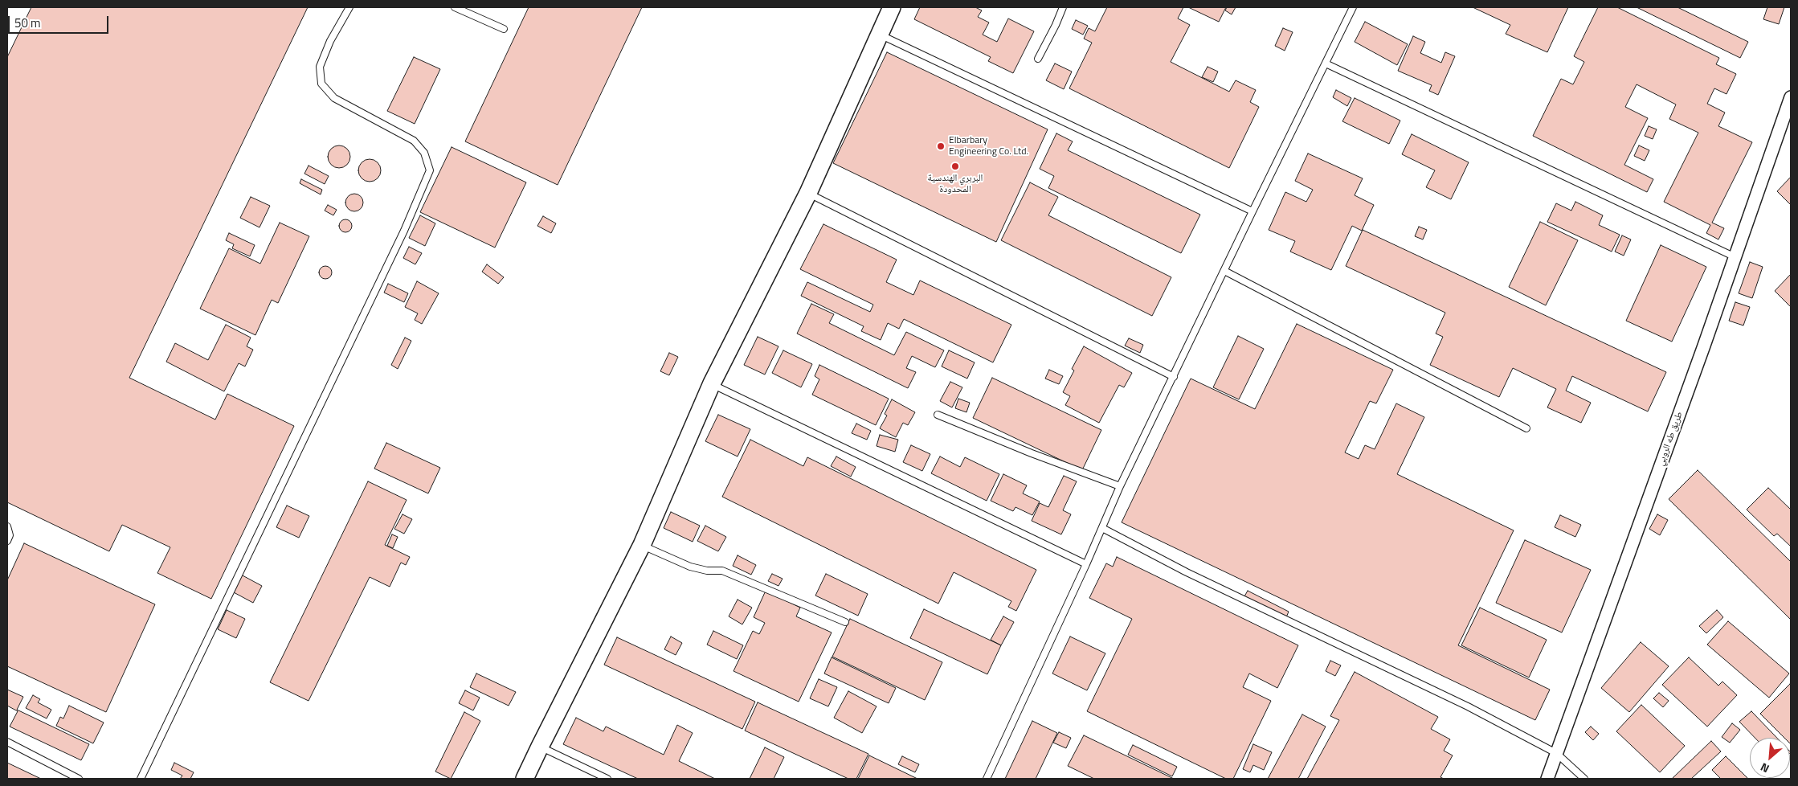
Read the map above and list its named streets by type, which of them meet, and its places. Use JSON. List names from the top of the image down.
{
  "streets": {
    "street": ["طريق طه الروبي"]
  },
  "places": ["Elbarbary Engineering Co. Ltd.", "البربري الهندسية المحدودة"],
  "scale_bar": "50 m",
  "north": "bottom left"
}
